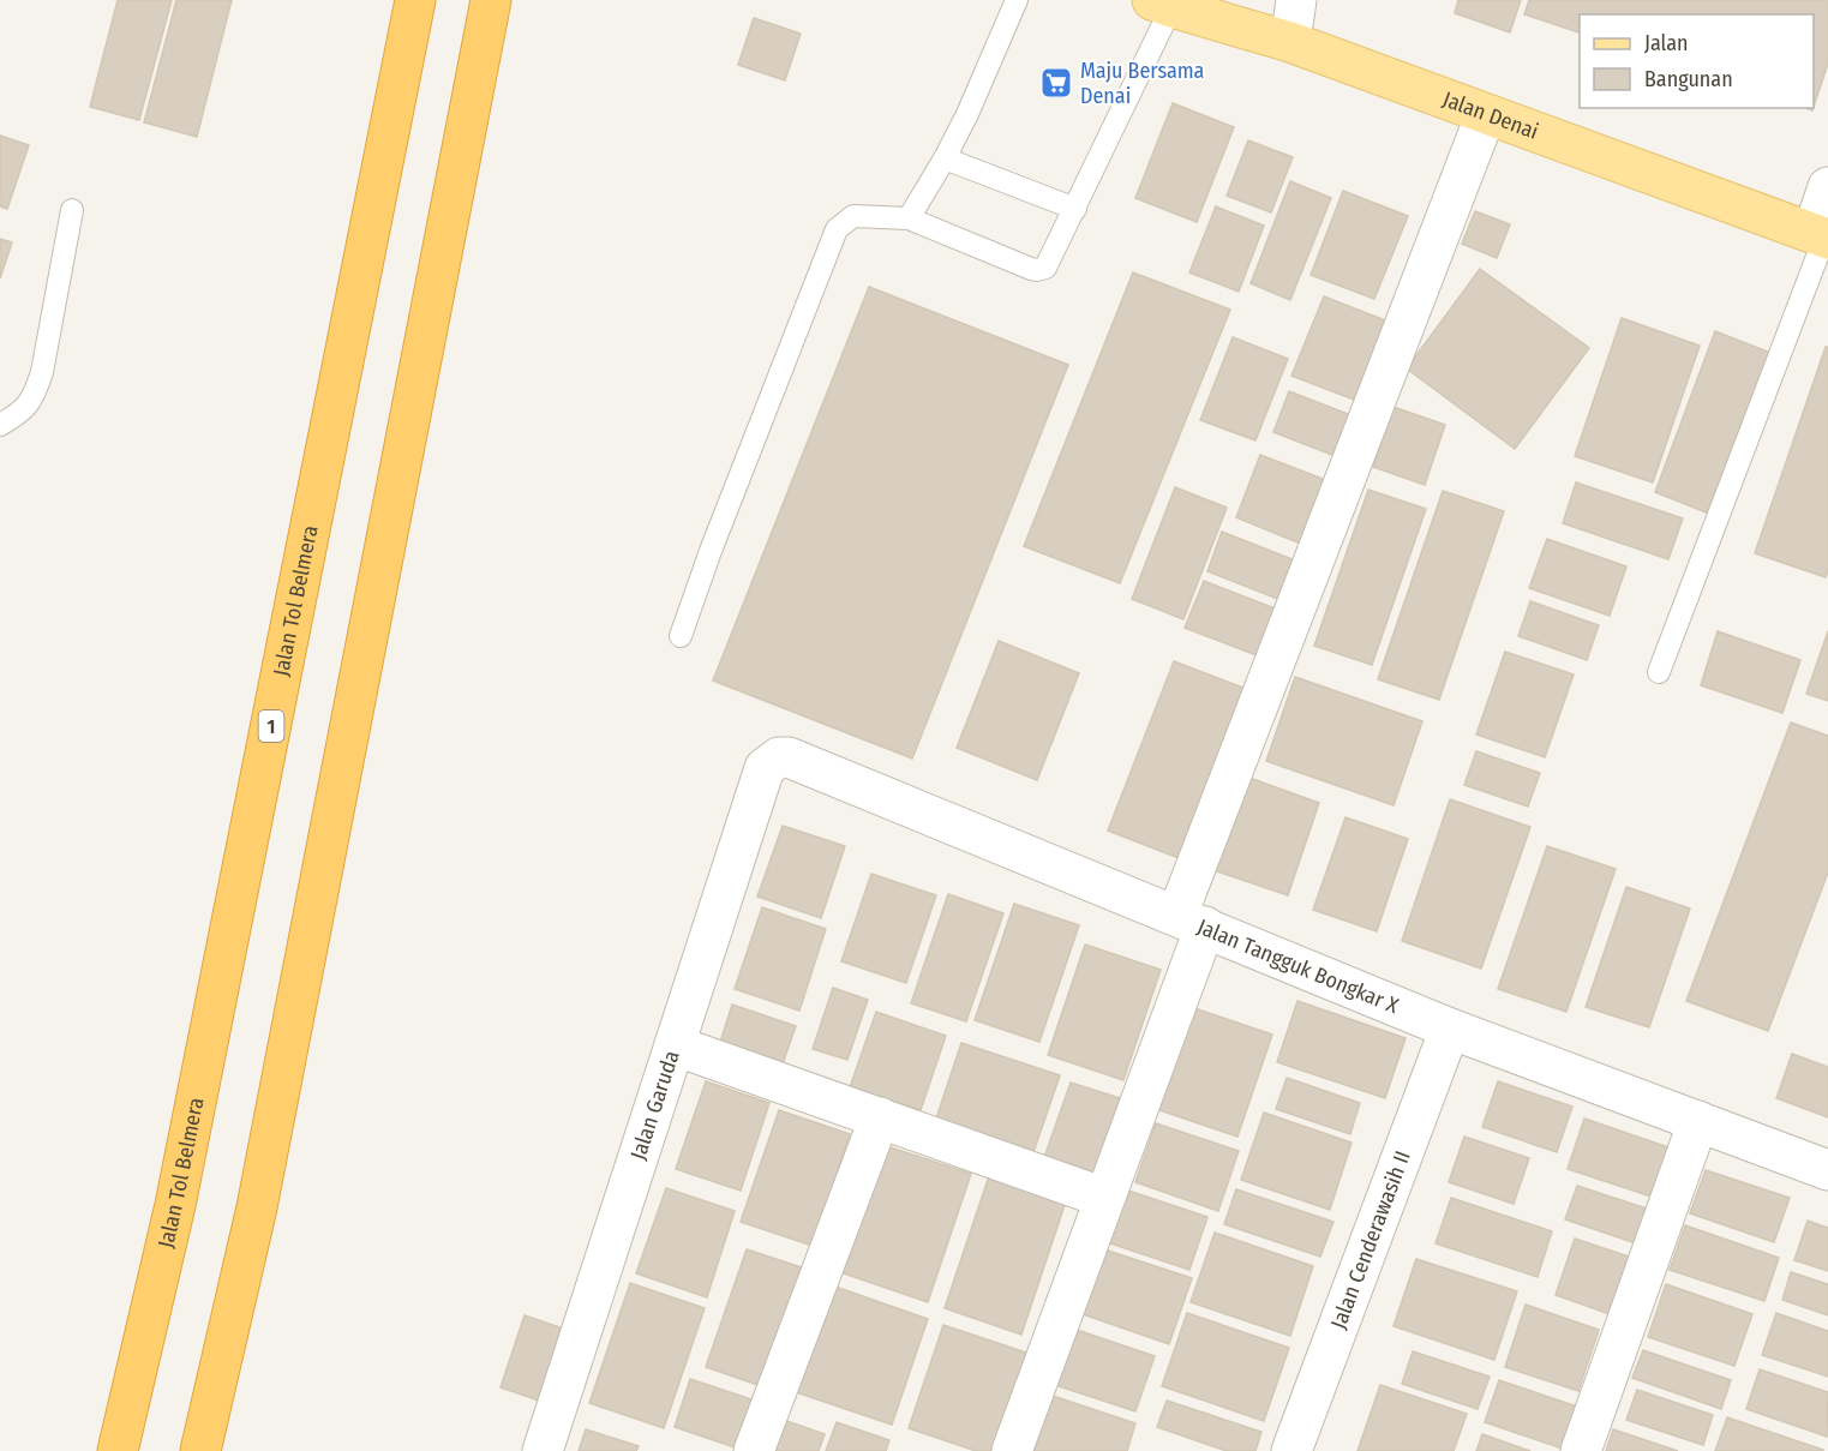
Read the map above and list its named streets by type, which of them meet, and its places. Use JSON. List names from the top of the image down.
{
  "streets": {
    "highway": ["Jalan Tol Belmera", "1"],
    "main road": ["Jalan Denai"],
    "street": ["Jalan Tangguk Bongkar X", "Jalan Garuda", "Jalan Cenderawasih II"]
  },
  "crossings": [
    ["Jalan Tangguk Bongkar X", "Jalan Garuda"],
    ["Jalan Tangguk Bongkar X", "Jalan Cenderawasih II"]
  ],
  "places": {
    "supermarket": ["Maju Bersama Denai"]
  },
  "legend": ["Jalan", "Bangunan"]
}
